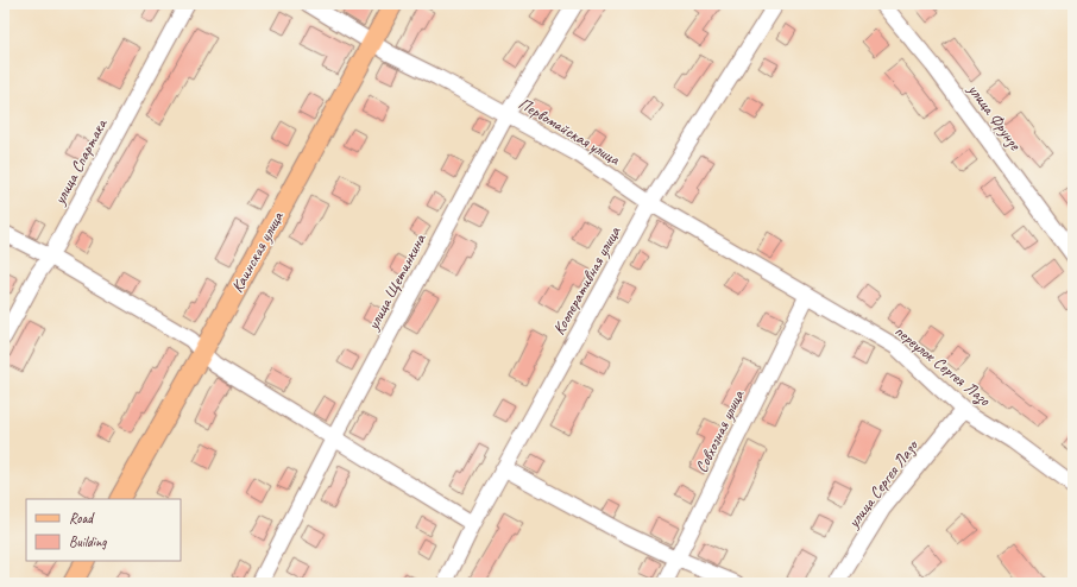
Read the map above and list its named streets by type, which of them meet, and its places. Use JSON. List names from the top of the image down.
{
  "streets": {
    "main road": ["Каинская улица"],
    "street": [
      "улица Фрунзе",
      "Первомайская улица",
      "улица Спартака",
      "Кооперативная улица",
      "улица Щетинкина",
      "переулок Сергея Лазо",
      "Совхозная улица",
      "улица Сергея Лазо"
    ]
  },
  "crossings": [
    ["Первомайская улица", "Каинская улица"],
    ["Первомайская улица", "Кооперативная улица"],
    ["Первомайская улица", "улица Щетинкина"],
    ["Первомайская улица", "переулок Сергея Лазо"],
    ["Первомайская улица", "Совхозная улица"],
    ["переулок Сергея Лазо", "Совхозная улица"],
    ["переулок Сергея Лазо", "улица Сергея Лазо"]
  ],
  "legend": ["Road", "Building"]
}
